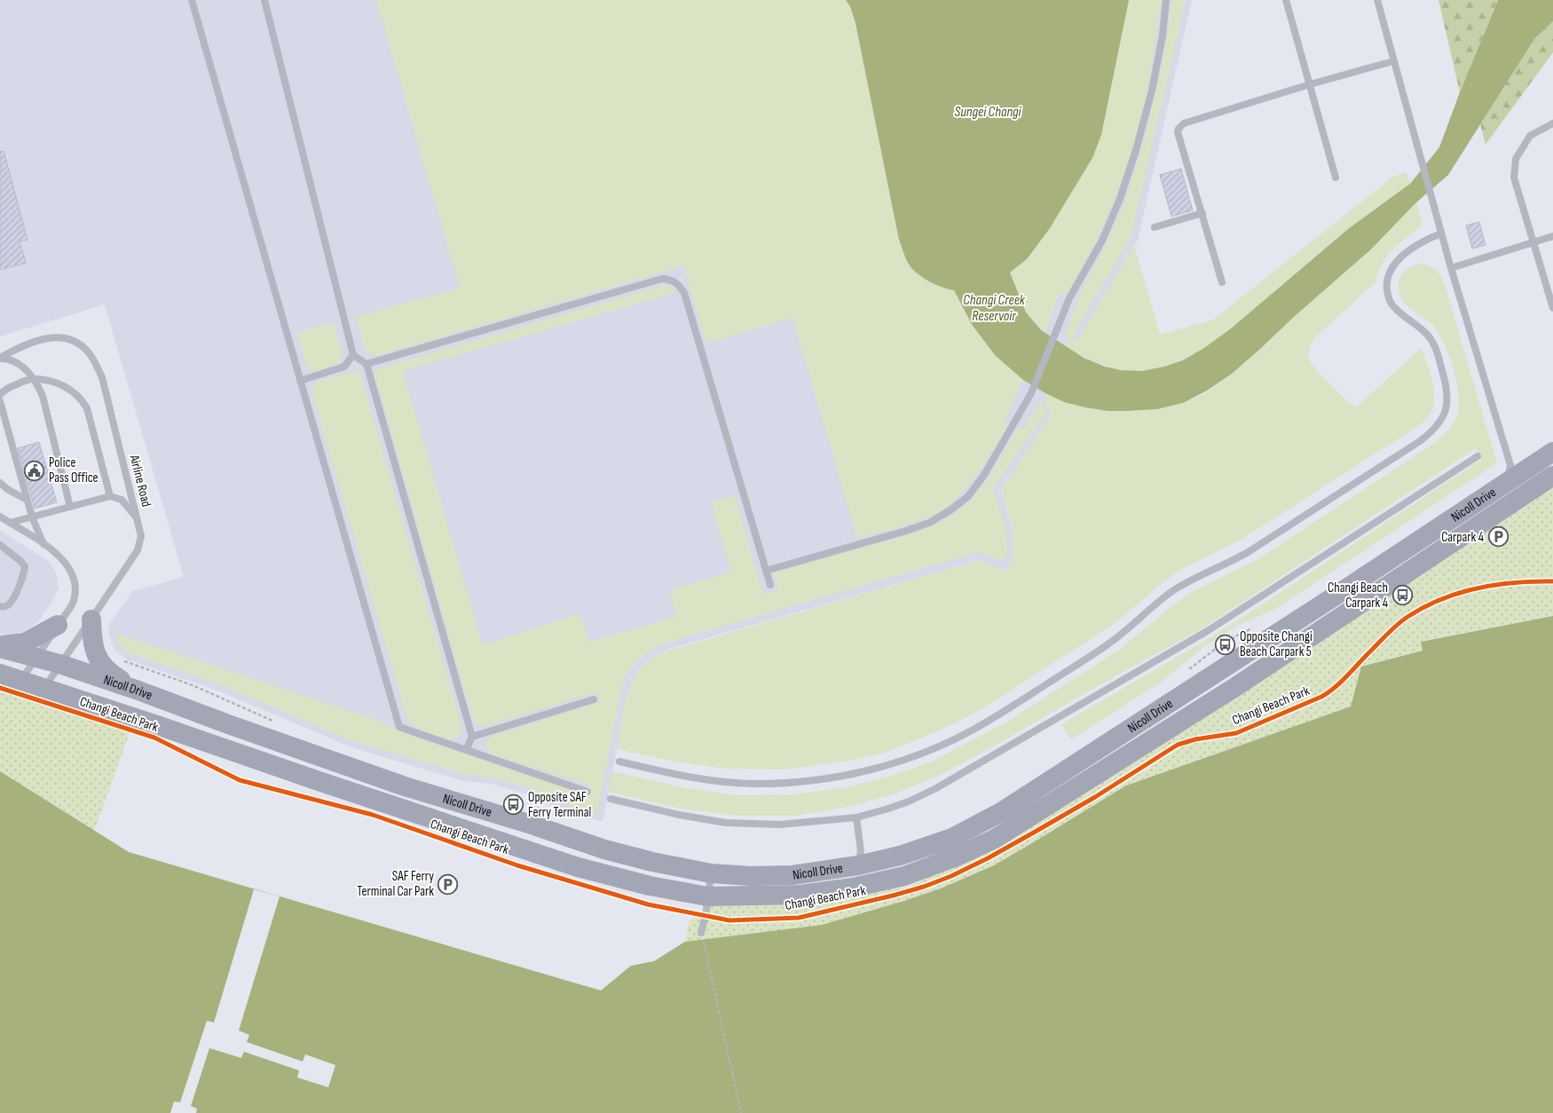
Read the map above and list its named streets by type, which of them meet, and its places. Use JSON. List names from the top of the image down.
{
  "streets": {
    "main road": ["Nicoll Drive"],
    "lane": ["Airline Road"],
    "cycle path": ["Changi Beach Park"]
  },
  "crossings": [
    ["Airline Road", "Nicoll Drive"]
  ],
  "water": ["Sungei Changi", "Changi Creek Reservoir"],
  "places": {
    "public building": ["Police Pass Office"],
    "parking": ["Carpark 4", "SAF Ferry Terminal Car Park"],
    "bus stop": ["Changi Beach Carpark 4", "Opposite Changi Beach Carpark 5", "Opposite SAF Ferry Terminal"]
  }
}
